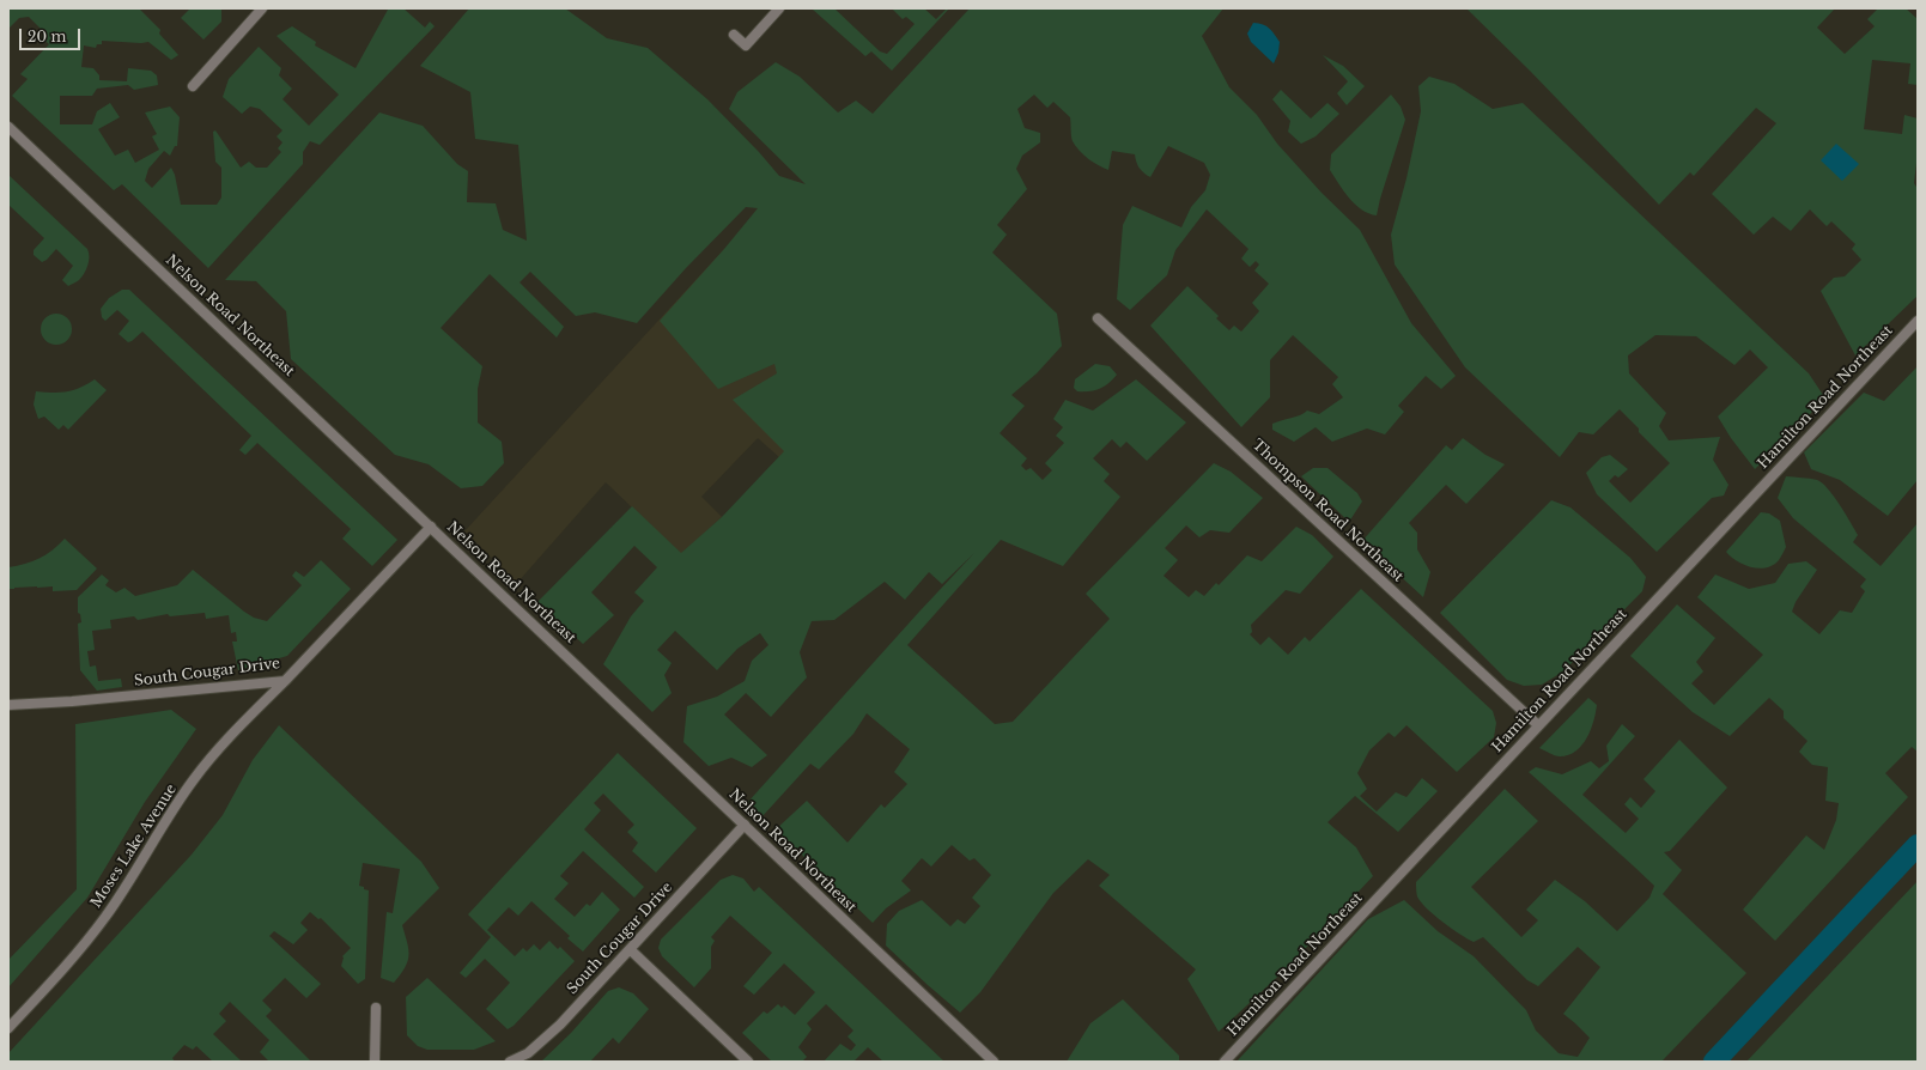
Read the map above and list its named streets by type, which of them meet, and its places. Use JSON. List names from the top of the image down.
{
  "streets": {
    "street": [
      "Nelson Road Northeast",
      "Hamilton Road Northeast",
      "Thompson Road Northeast",
      "South Cougar Drive",
      "Moses Lake Avenue"
    ]
  },
  "crossings": [
    ["Nelson Road Northeast", "South Cougar Drive"],
    ["Hamilton Road Northeast", "Thompson Road Northeast"],
    ["South Cougar Drive", "Moses Lake Avenue"]
  ],
  "scale_bar": "20 m"
}
